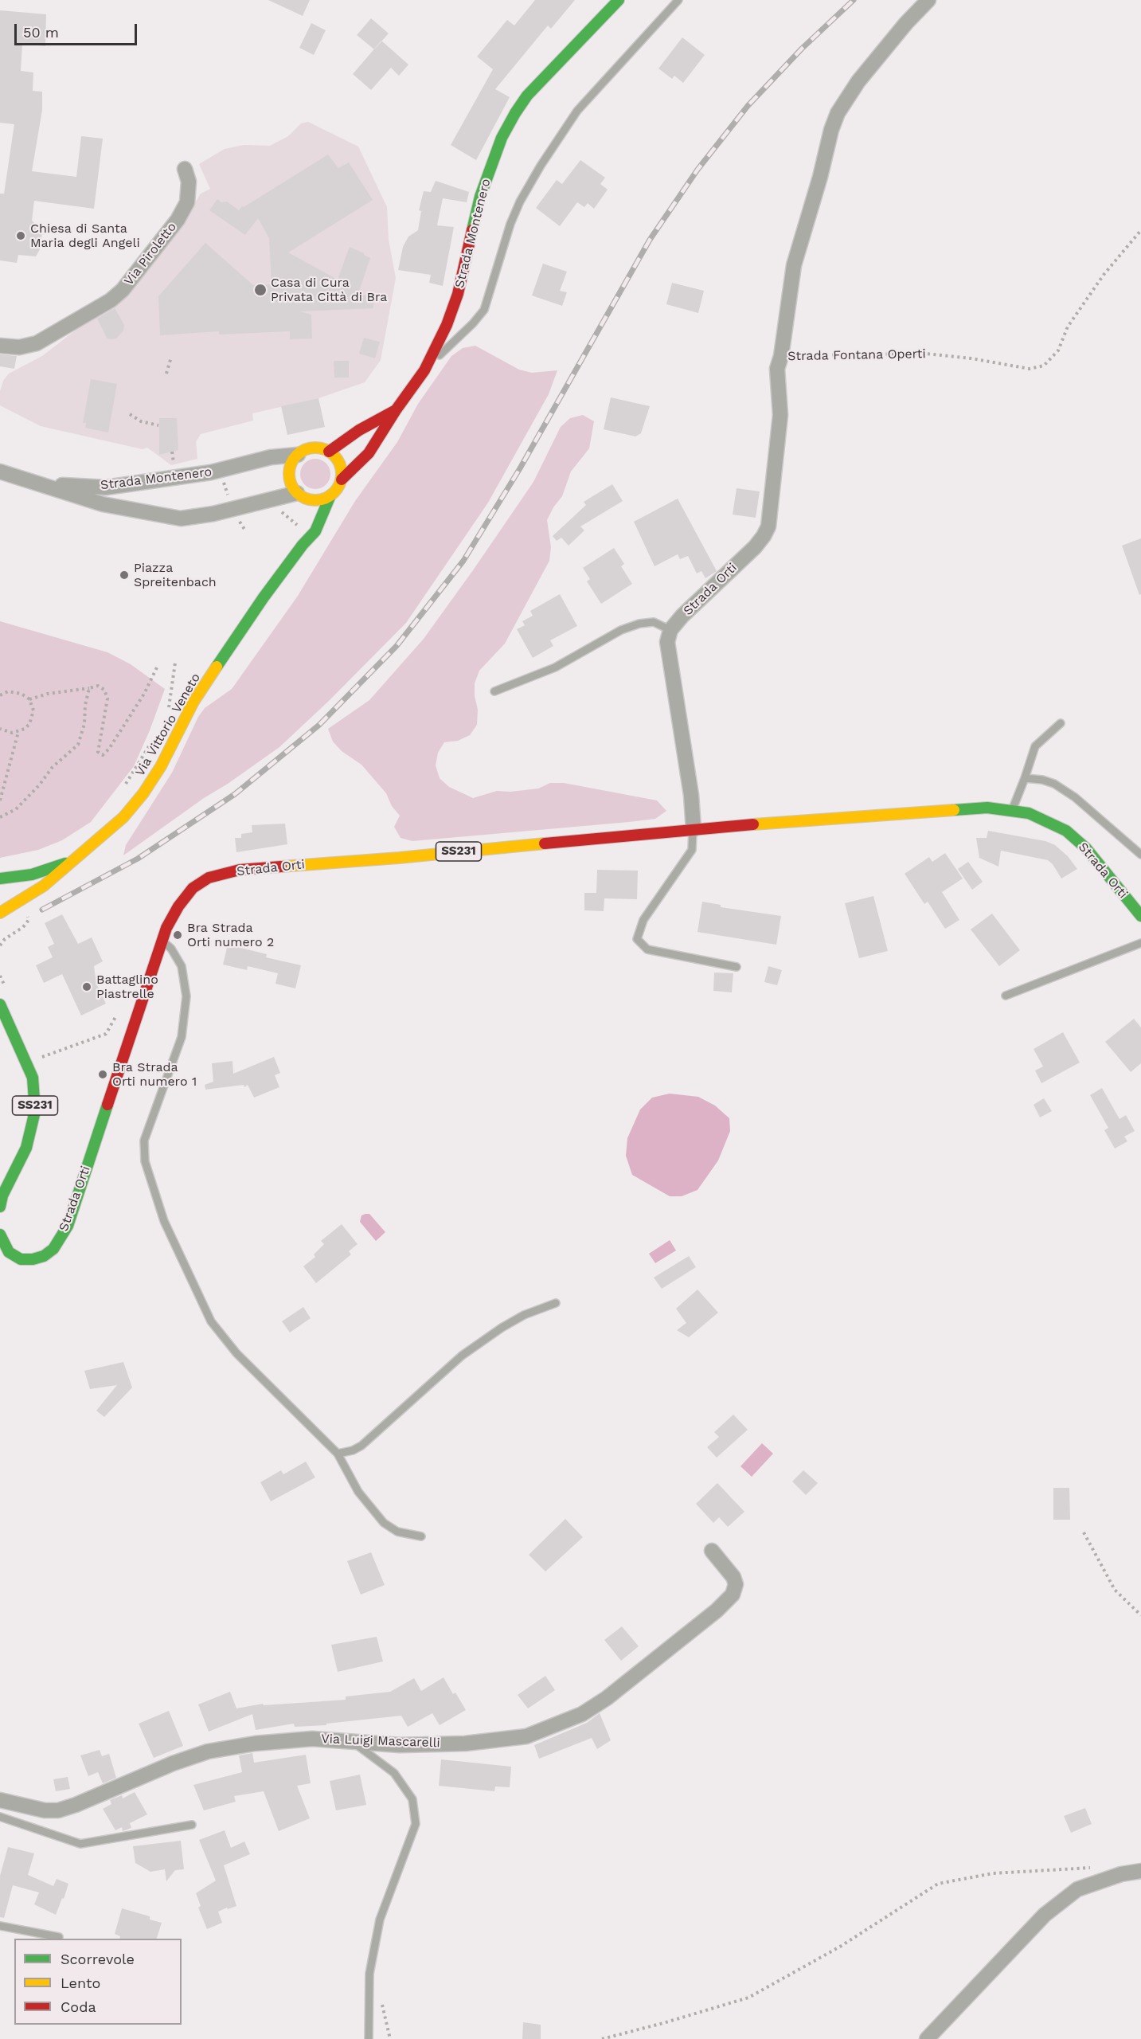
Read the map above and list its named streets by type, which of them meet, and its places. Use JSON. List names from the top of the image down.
{
  "streets": {
    "main road": [
      "Strada Montenero",
      "Strada Orti",
      "Via Vittorio Veneto",
      "SS231"
    ],
    "street": ["Via Piroletto", "Strada Fontana Operti", "Via Luigi Mascarelli"]
  },
  "crossings": [
    ["Strada Montenero", "Via Vittorio Veneto"],
    ["Strada Fontana Operti", "Strada Orti"]
  ],
  "places": [
    "Chiesa di Santa Maria degli Angeli",
    "Casa di Cura Privata Città di Bra",
    "Piazza Spreitenbach",
    "Bra Strada Orti numero 2",
    "Battaglino Piastrelle",
    "Bra Strada Orti numero 1"
  ],
  "legend": ["Scorrevole", "Lento", "Coda"],
  "scale_bar": "50 m"
}
